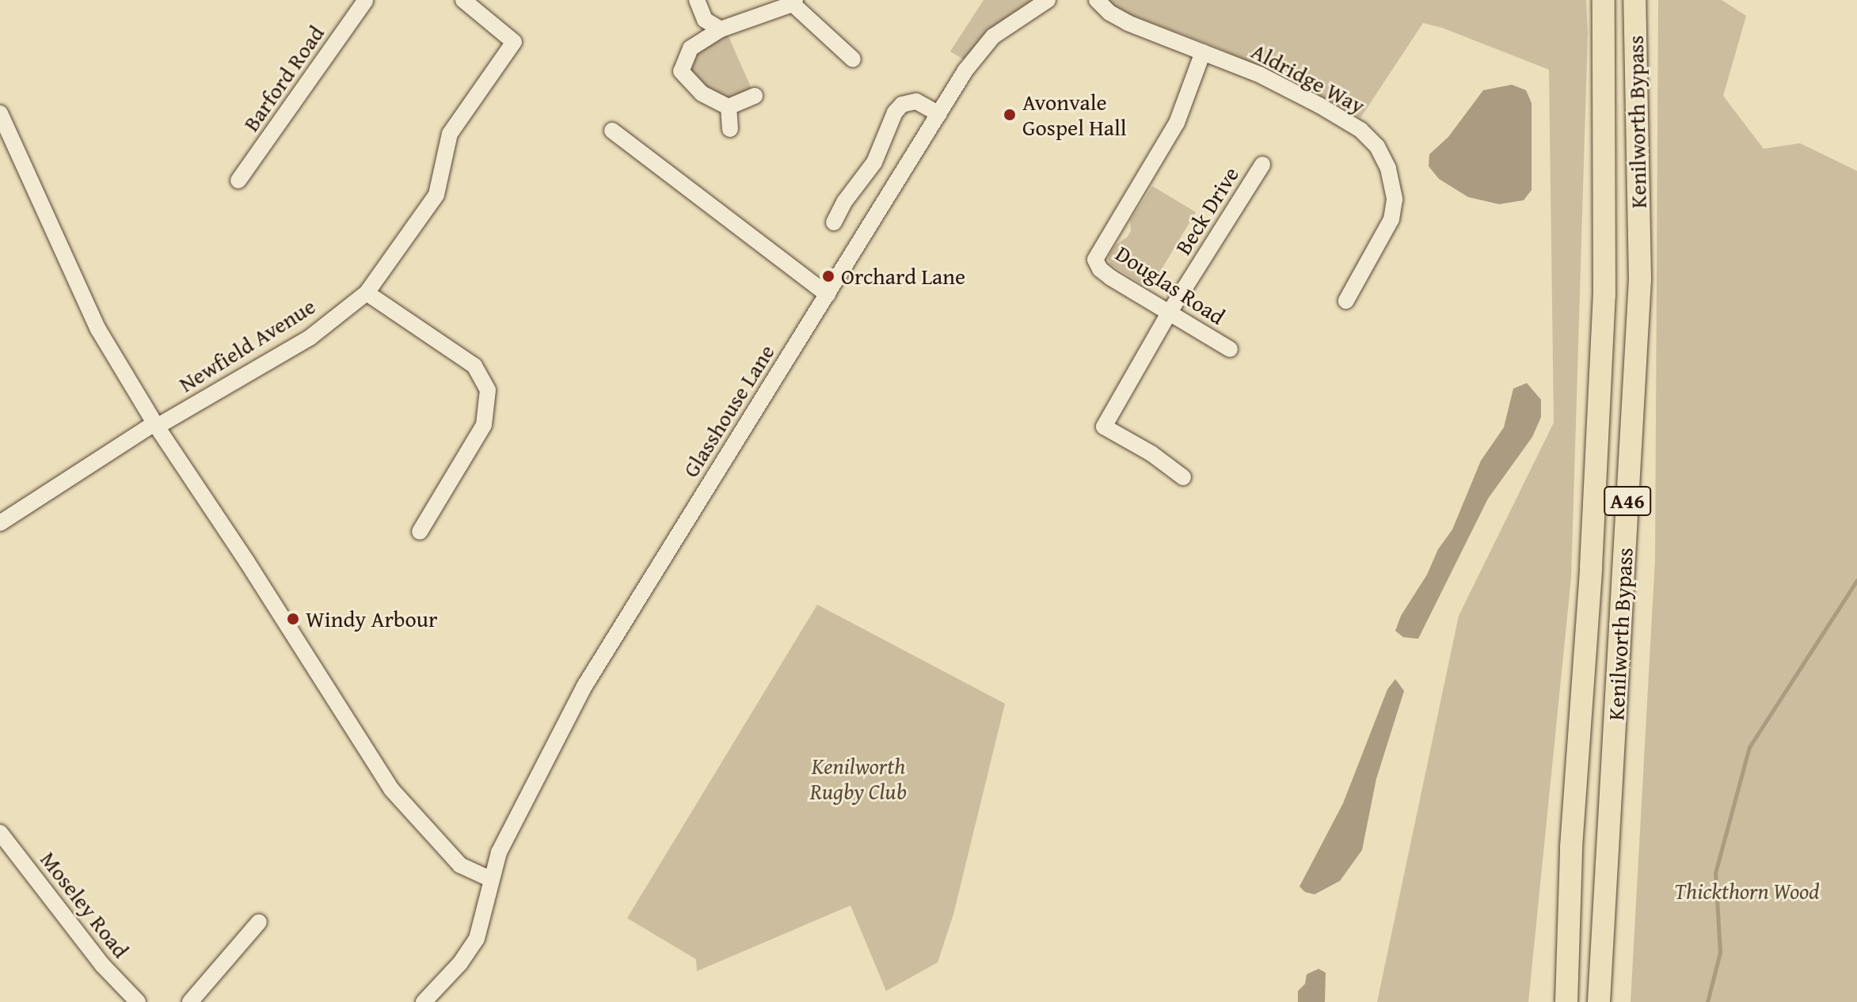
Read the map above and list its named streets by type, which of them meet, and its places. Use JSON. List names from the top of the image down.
{
  "streets": {
    "highway": ["Kenilworth Bypass", "A46"],
    "street": [
      "Barford Road",
      "Aldridge Way",
      "Beck Drive",
      "Douglas Road",
      "Newfield Avenue",
      "Glasshouse Lane",
      "Moseley Road"
    ]
  },
  "crossings": [
    ["Aldridge Way", "Douglas Road"],
    ["Beck Drive", "Douglas Road"]
  ],
  "parks": ["Kenilworth Rugby Club", "Thickthorn Wood"],
  "places": ["Avonvale Gospel Hall", "Orchard Lane", "Windy Arbour"]
}
